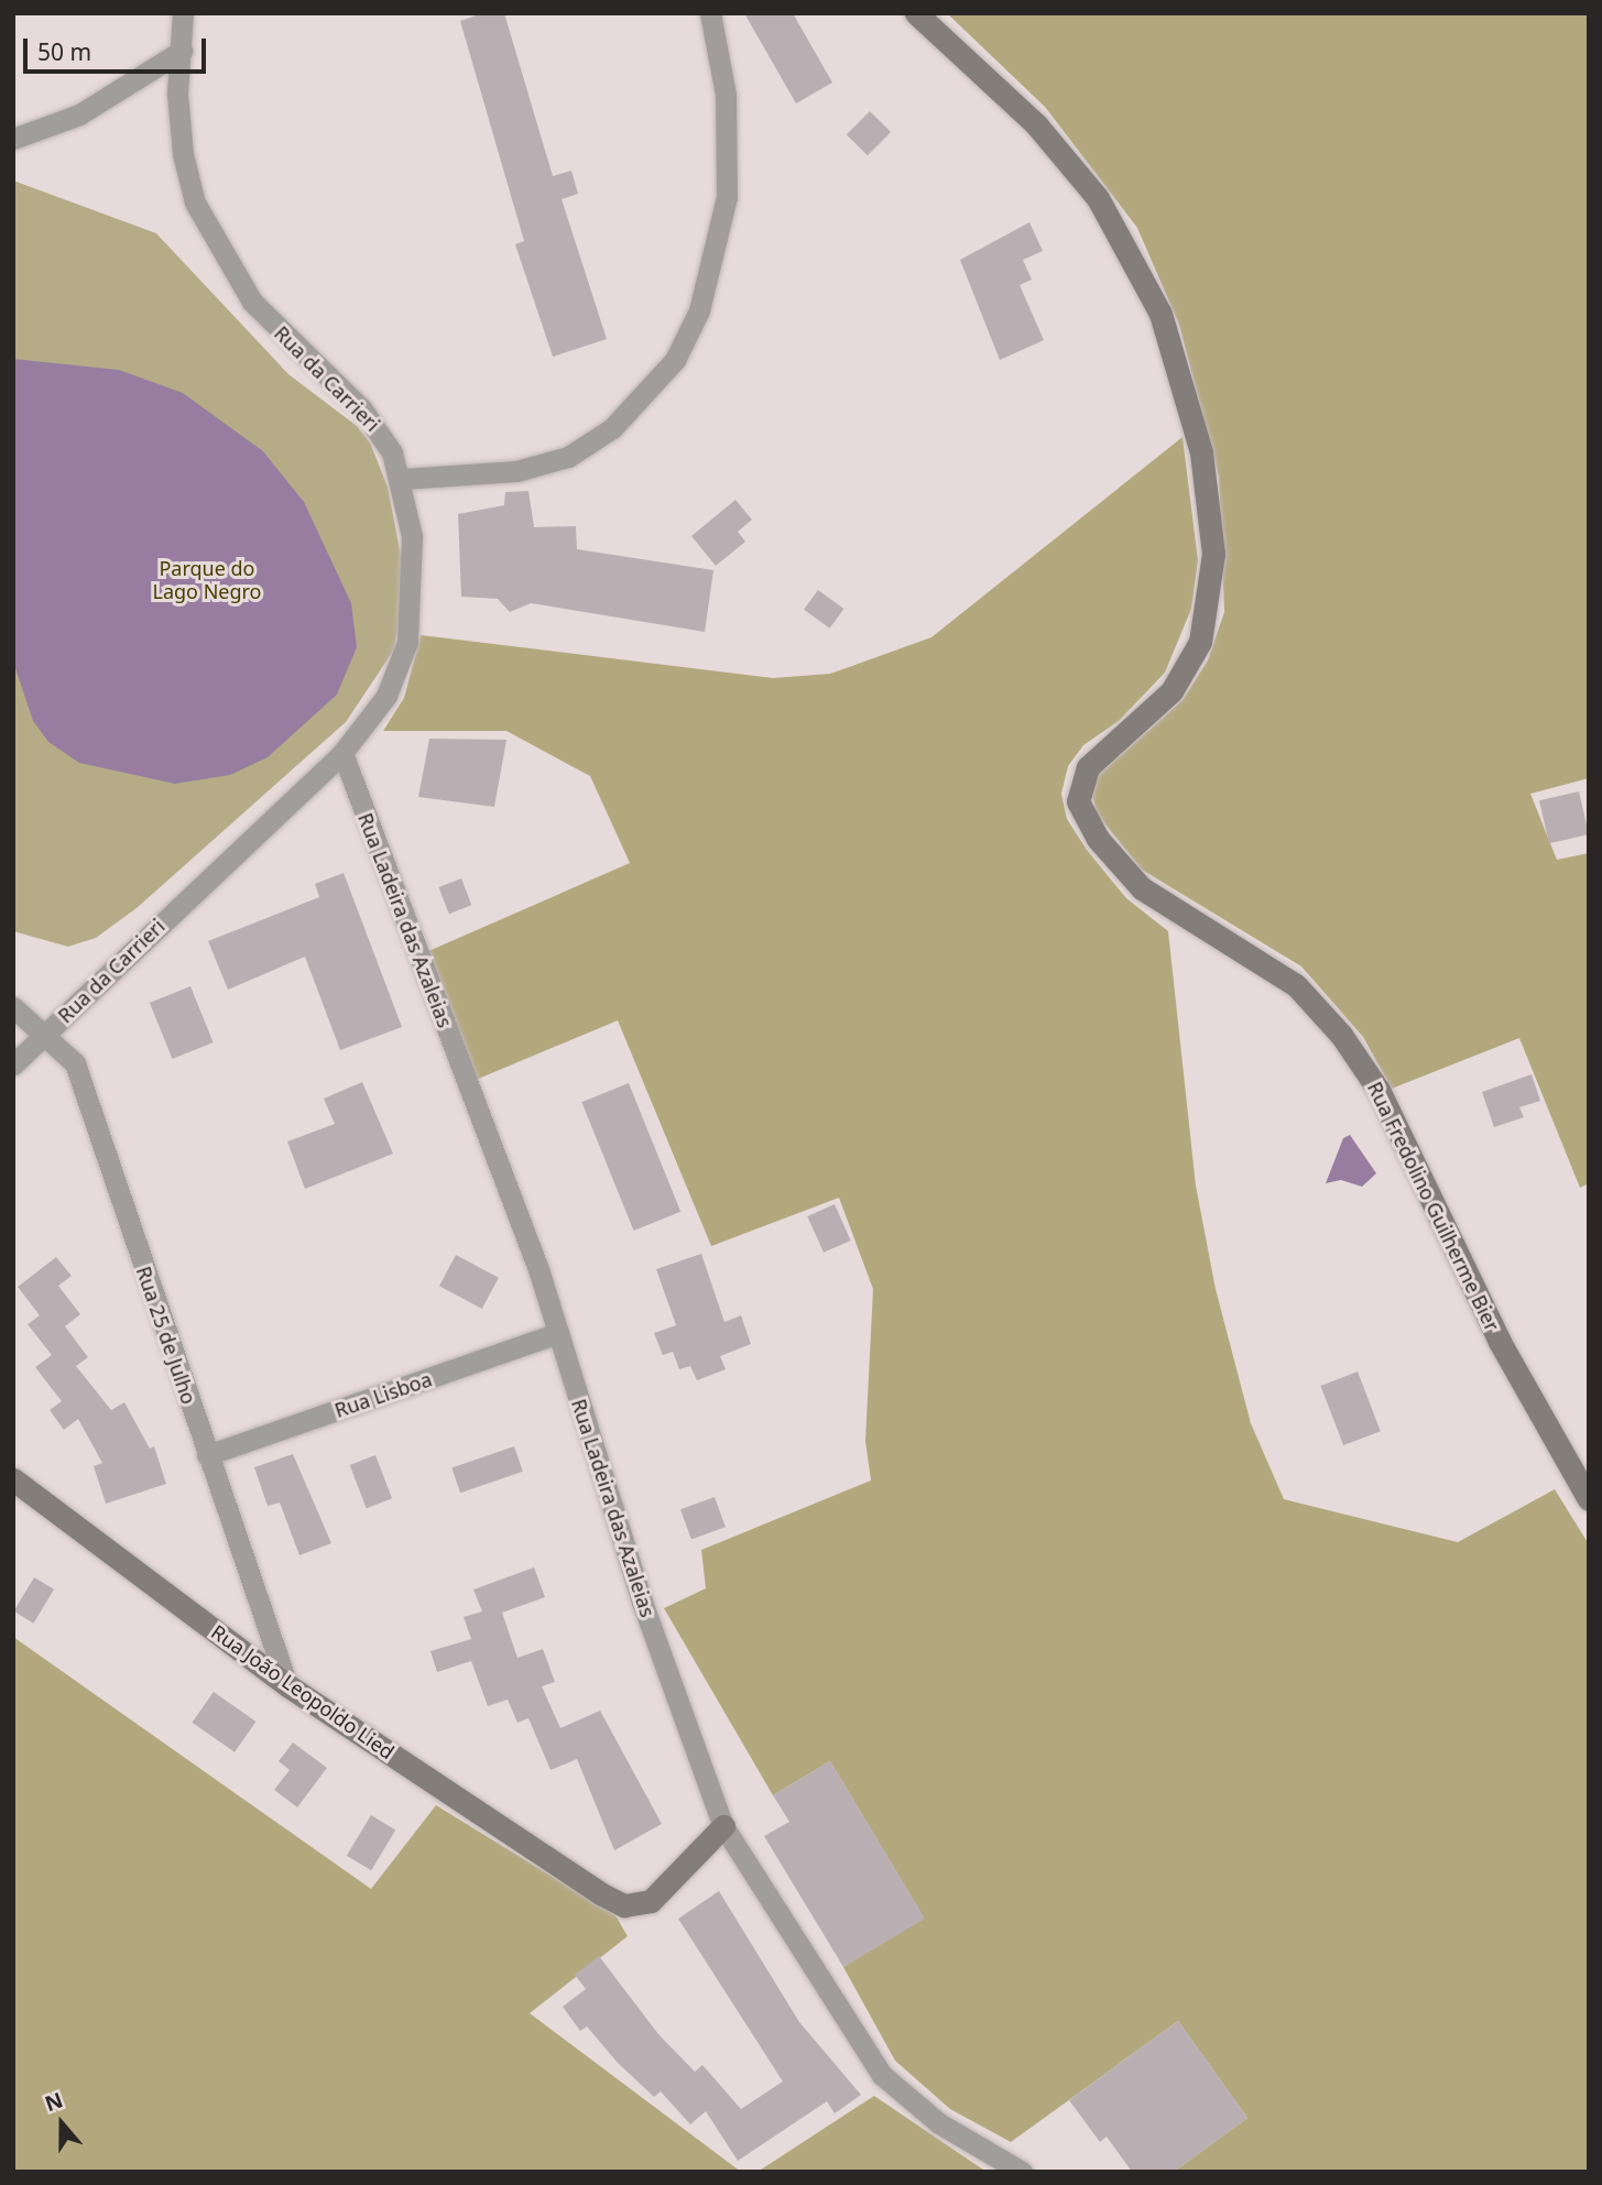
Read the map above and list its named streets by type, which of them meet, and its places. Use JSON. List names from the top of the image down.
{
  "streets": {
    "street": [
      "Rua da Carrieri",
      "Rua Ladeira das Azaleias",
      "Rua Fredolino Guilherme Bier",
      "Rua 25 de Julho",
      "Rua Lisboa",
      "Rua João Leopoldo Lied"
    ]
  },
  "crossings": [
    ["Rua da Carrieri", "Rua Ladeira das Azaleias"],
    ["Rua da Carrieri", "Rua 25 de Julho"],
    ["Rua Ladeira das Azaleias", "Rua Lisboa"],
    ["Rua Ladeira das Azaleias", "Rua João Leopoldo Lied"],
    ["Rua 25 de Julho", "Rua Lisboa"],
    ["Rua 25 de Julho", "Rua João Leopoldo Lied"]
  ],
  "parks": ["Parque do Lago Negro"],
  "scale_bar": "50 m",
  "north": "top"
}
